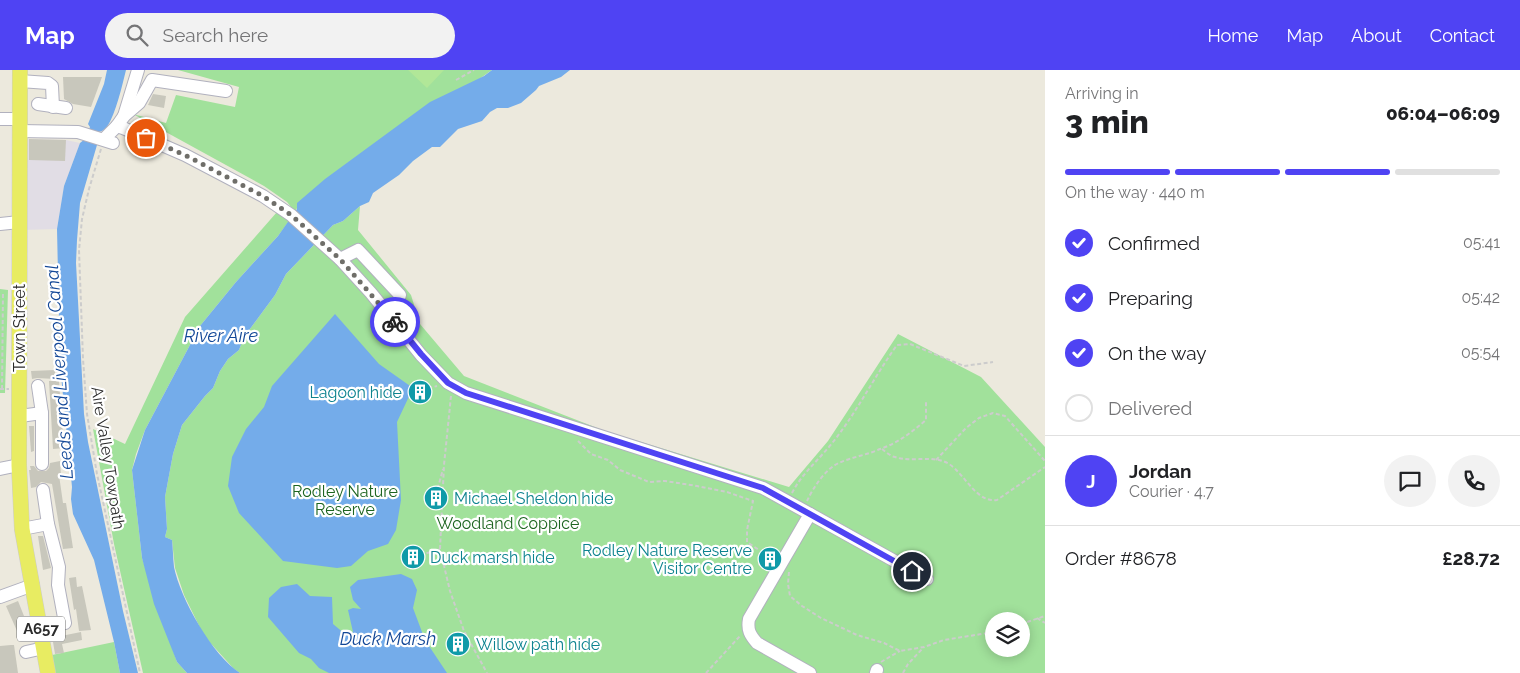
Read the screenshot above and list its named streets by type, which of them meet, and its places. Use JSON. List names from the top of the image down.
{
  "streets": {
    "main road": ["Town Street", "A657"],
    "path": ["Aire Valley Towpath"]
  },
  "crossings": [
    ["Town Street", "A657"]
  ],
  "water": ["River Aire", "Leeds and Liverpool Canal", "Duck Marsh"],
  "parks": ["Rodley Nature Reserve", "Woodland Coppice"],
  "places": {
    "building": [
      "Lagoon hide",
      "Michael Sheldon hide",
      "Duck marsh hide",
      "Rodley Nature Reserve Visitor Centre",
      "Willow path hide"
    ]
  },
  "page": {
    "header": "Map",
    "search": "Search here",
    "nav": [
      "Home",
      "Map",
      "About",
      "Contact"
    ],
    "heading": ["3 min", "Arriving in", "06:04–06:09"],
    "panel": [
      "Jordan",
      "Courier · 4.7",
      "Order #8678",
      "£28.72"
    ],
    "bar": "On the way · 440 m",
    "list": [
      ["Confirmed", "05:41"],
      ["Preparing", "05:42"],
      ["On the way", "05:54"],
      "Delivered"
    ],
    "round": "J"
  }
}
